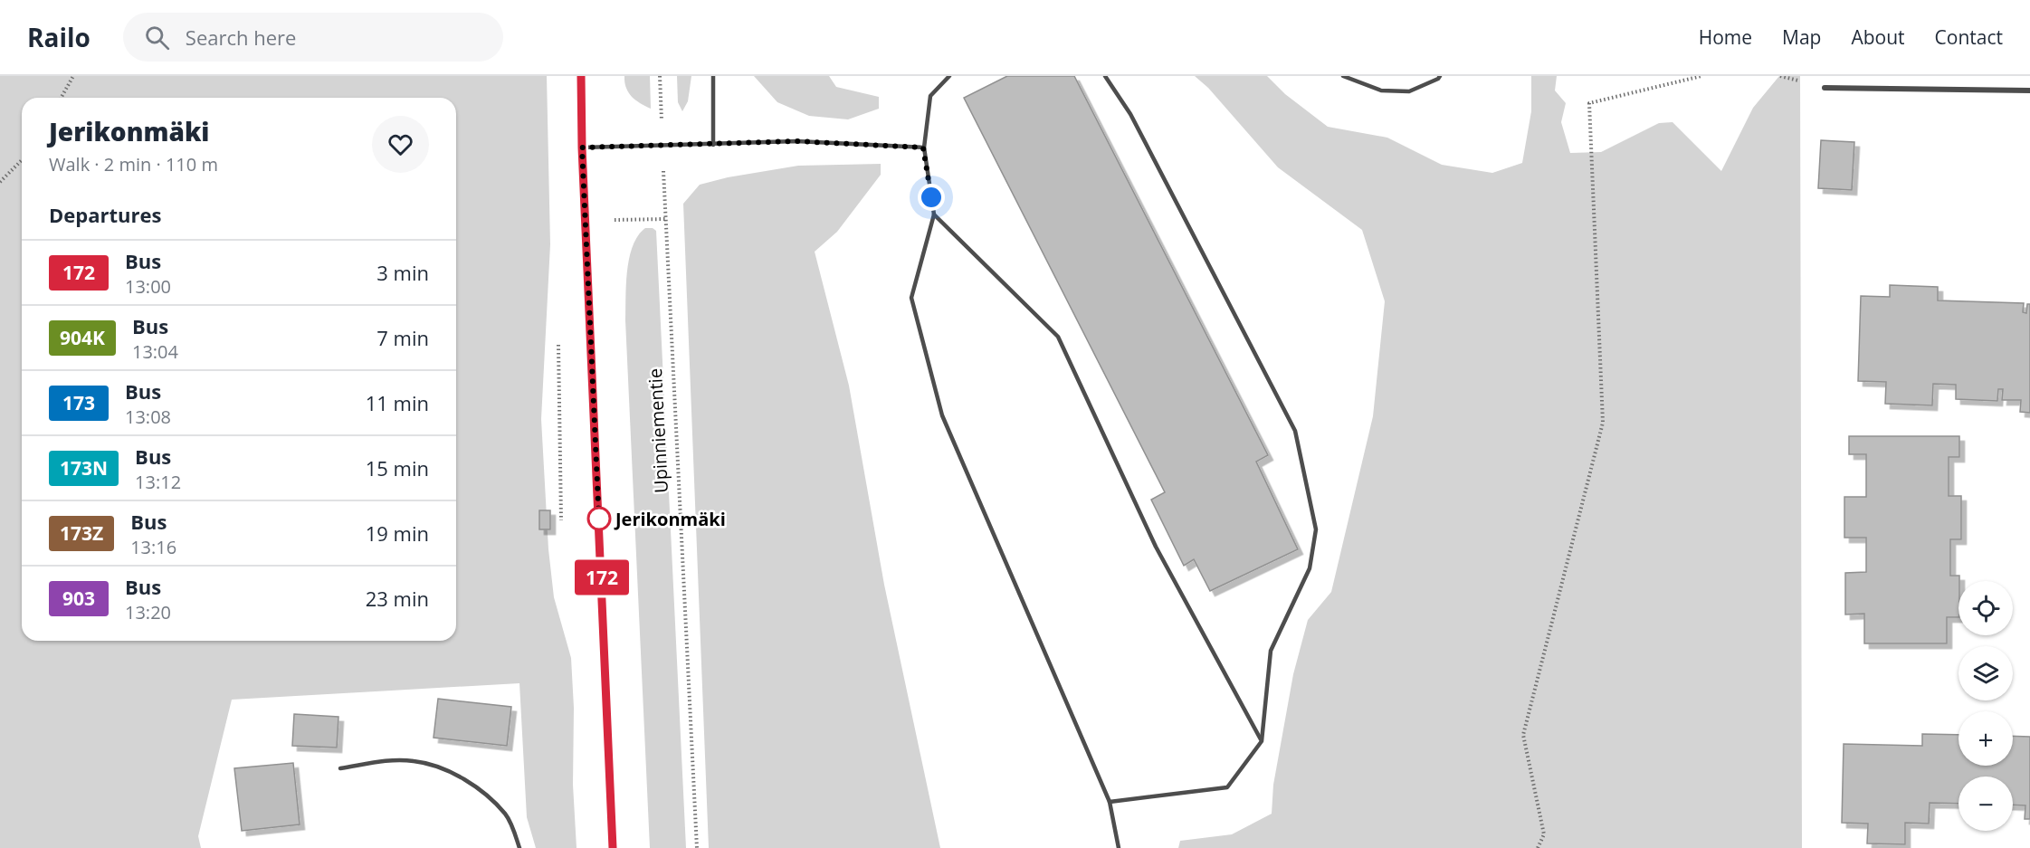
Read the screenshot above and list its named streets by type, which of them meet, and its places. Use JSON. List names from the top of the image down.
{
  "streets": {
    "path": ["Upinniementie"]
  },
  "places": ["Jerikonmäki"],
  "lines": ["bus line 172"],
  "page": {
    "header": "Railo",
    "search": "Search here",
    "nav": [
      "Home",
      "Map",
      "About",
      "Contact"
    ],
    "on_map": "172",
    "heading": [
      ["Jerikonmäki", "Walk · 2 min · 110 m"],
      "Departures"
    ],
    "list": [
      {
        "mark": "172",
        "name": "Bus",
        "note": "13:00",
        "value": "3 min"
      },
      {
        "mark": "904K",
        "name": "Bus",
        "note": "13:04",
        "value": "7 min"
      },
      {
        "mark": "173",
        "name": "Bus",
        "note": "13:08",
        "value": "11 min"
      },
      {
        "mark": "173N",
        "name": "Bus",
        "note": "13:12",
        "value": "15 min"
      },
      {
        "mark": "173Z",
        "name": "Bus",
        "note": "13:16",
        "value": "19 min"
      },
      {
        "mark": "903",
        "name": "Bus",
        "note": "13:20",
        "value": "23 min"
      }
    ],
    "map_buttons": ["+", "−"]
  }
}
